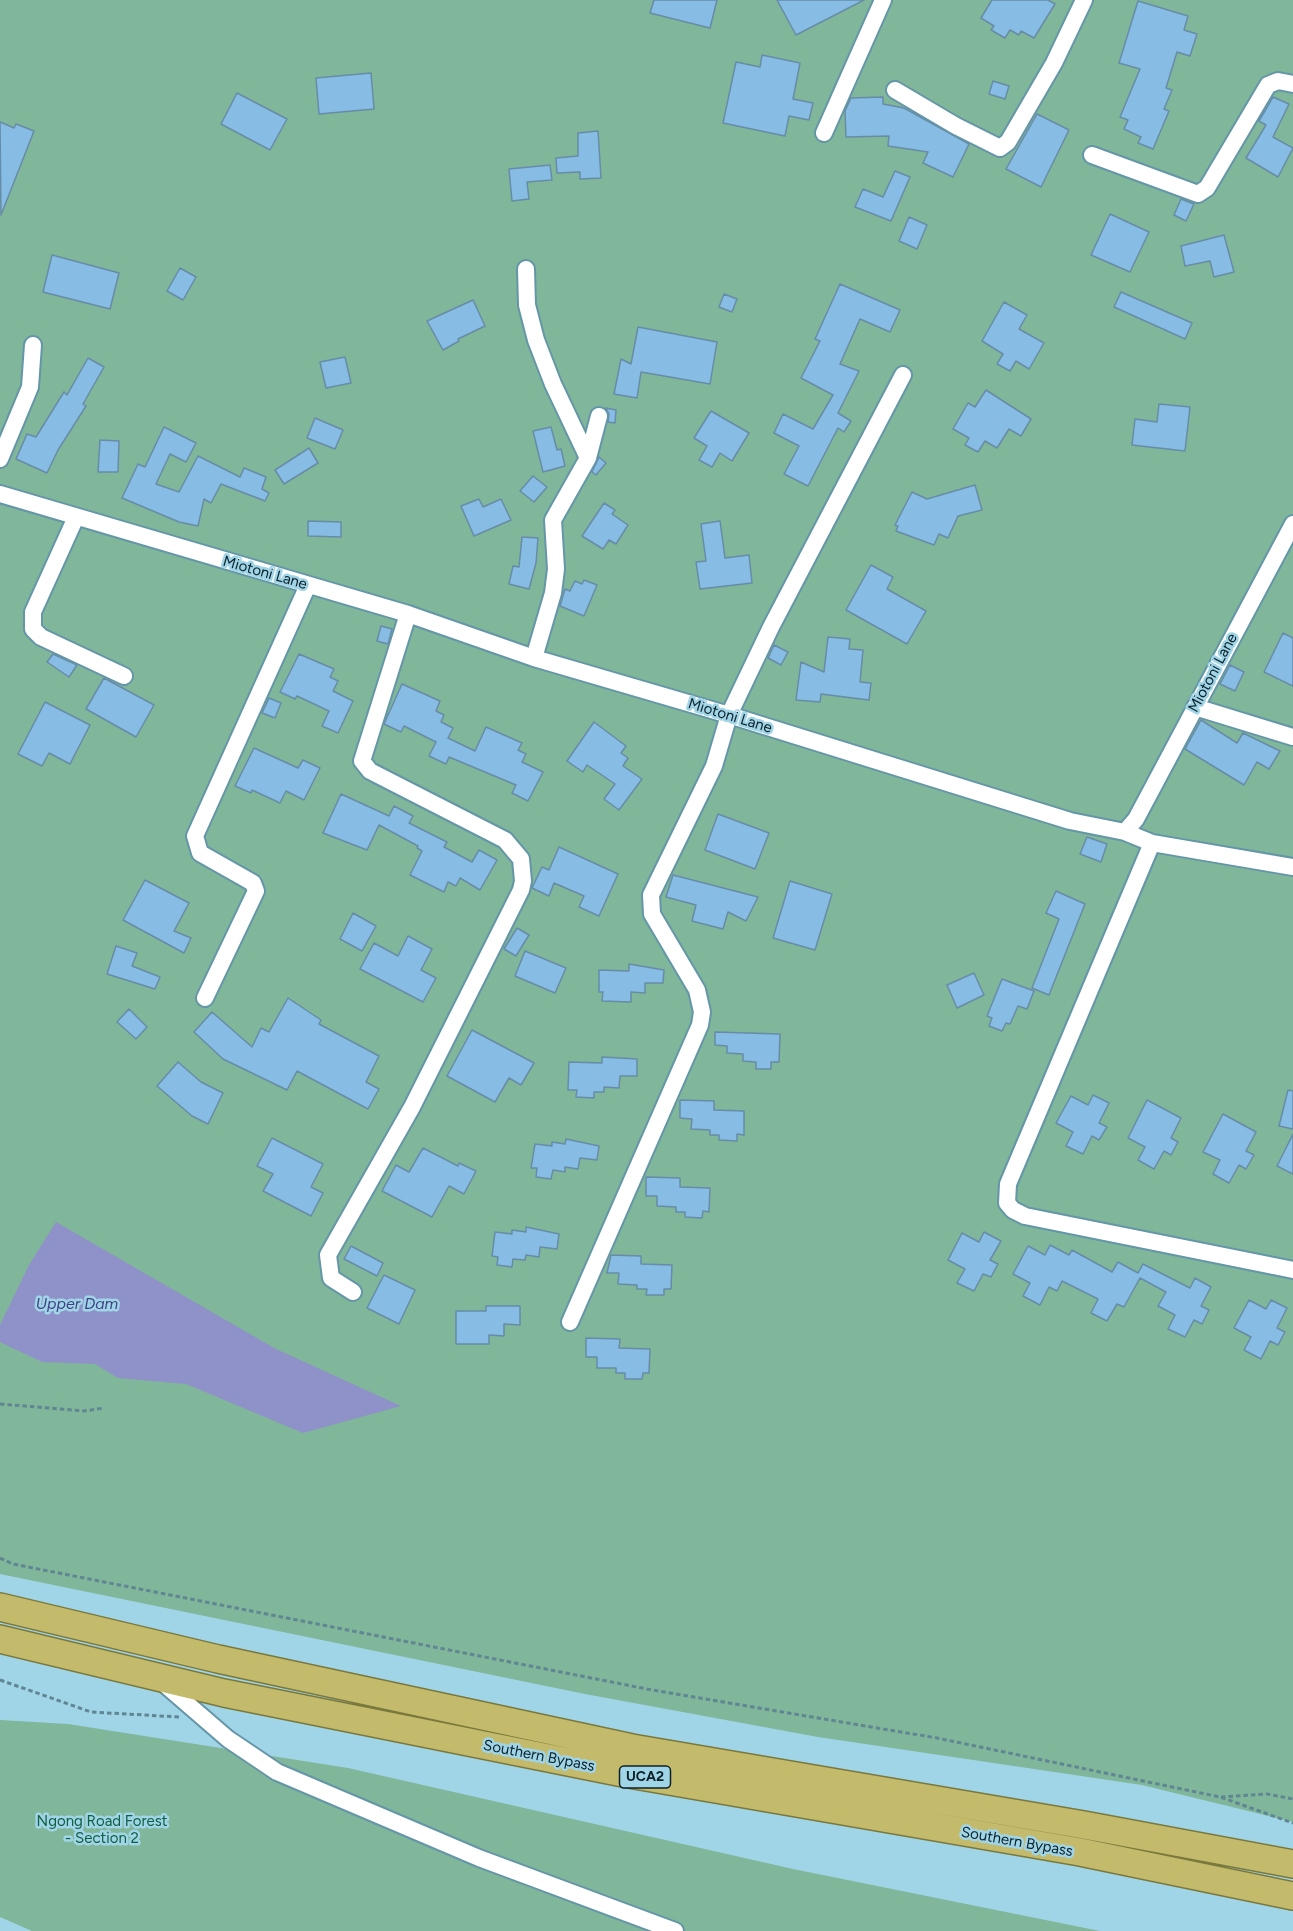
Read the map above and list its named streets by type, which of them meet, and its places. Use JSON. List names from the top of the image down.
{
  "streets": {
    "highway": ["Southern Bypass", "UCA2"],
    "street": ["Miotoni Lane"]
  },
  "water": ["Upper Dam"],
  "parks": ["Ngong Road Forest - Section 2"]
}
